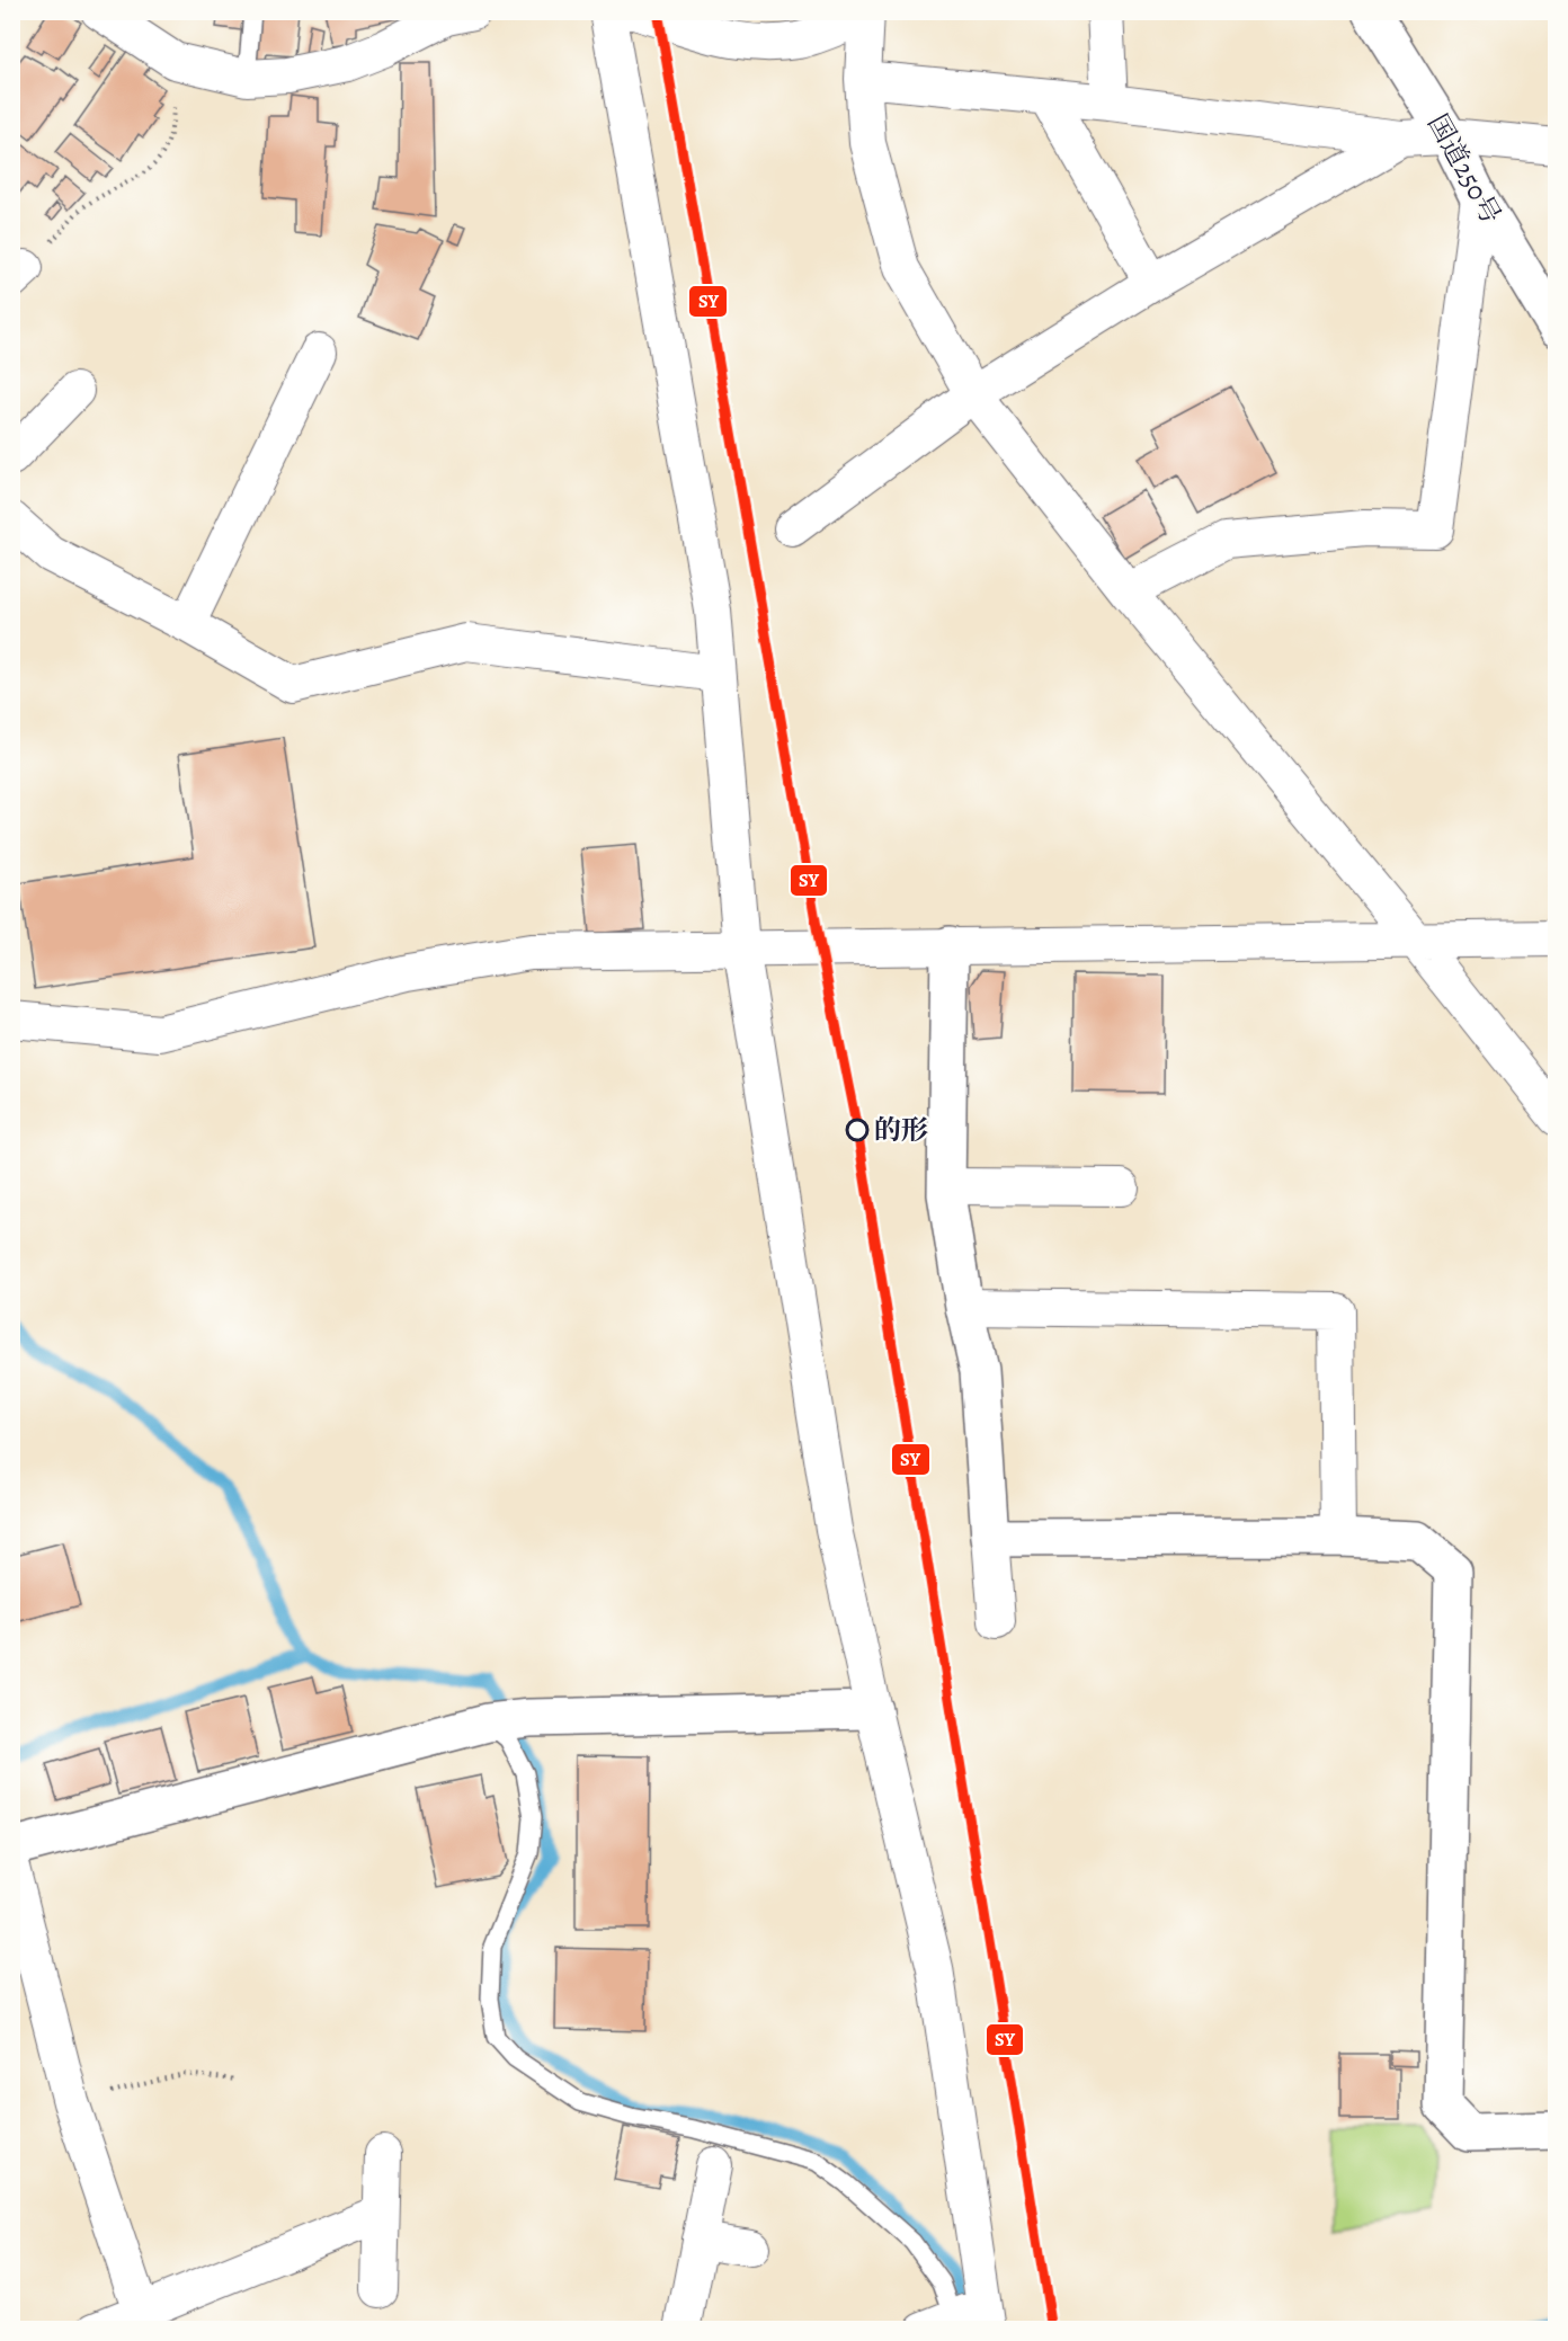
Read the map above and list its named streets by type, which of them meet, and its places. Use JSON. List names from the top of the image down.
{
  "streets": {
    "main road": ["国道250号"]
  },
  "places": ["的形"],
  "lines": ["transit line SY"]
}
